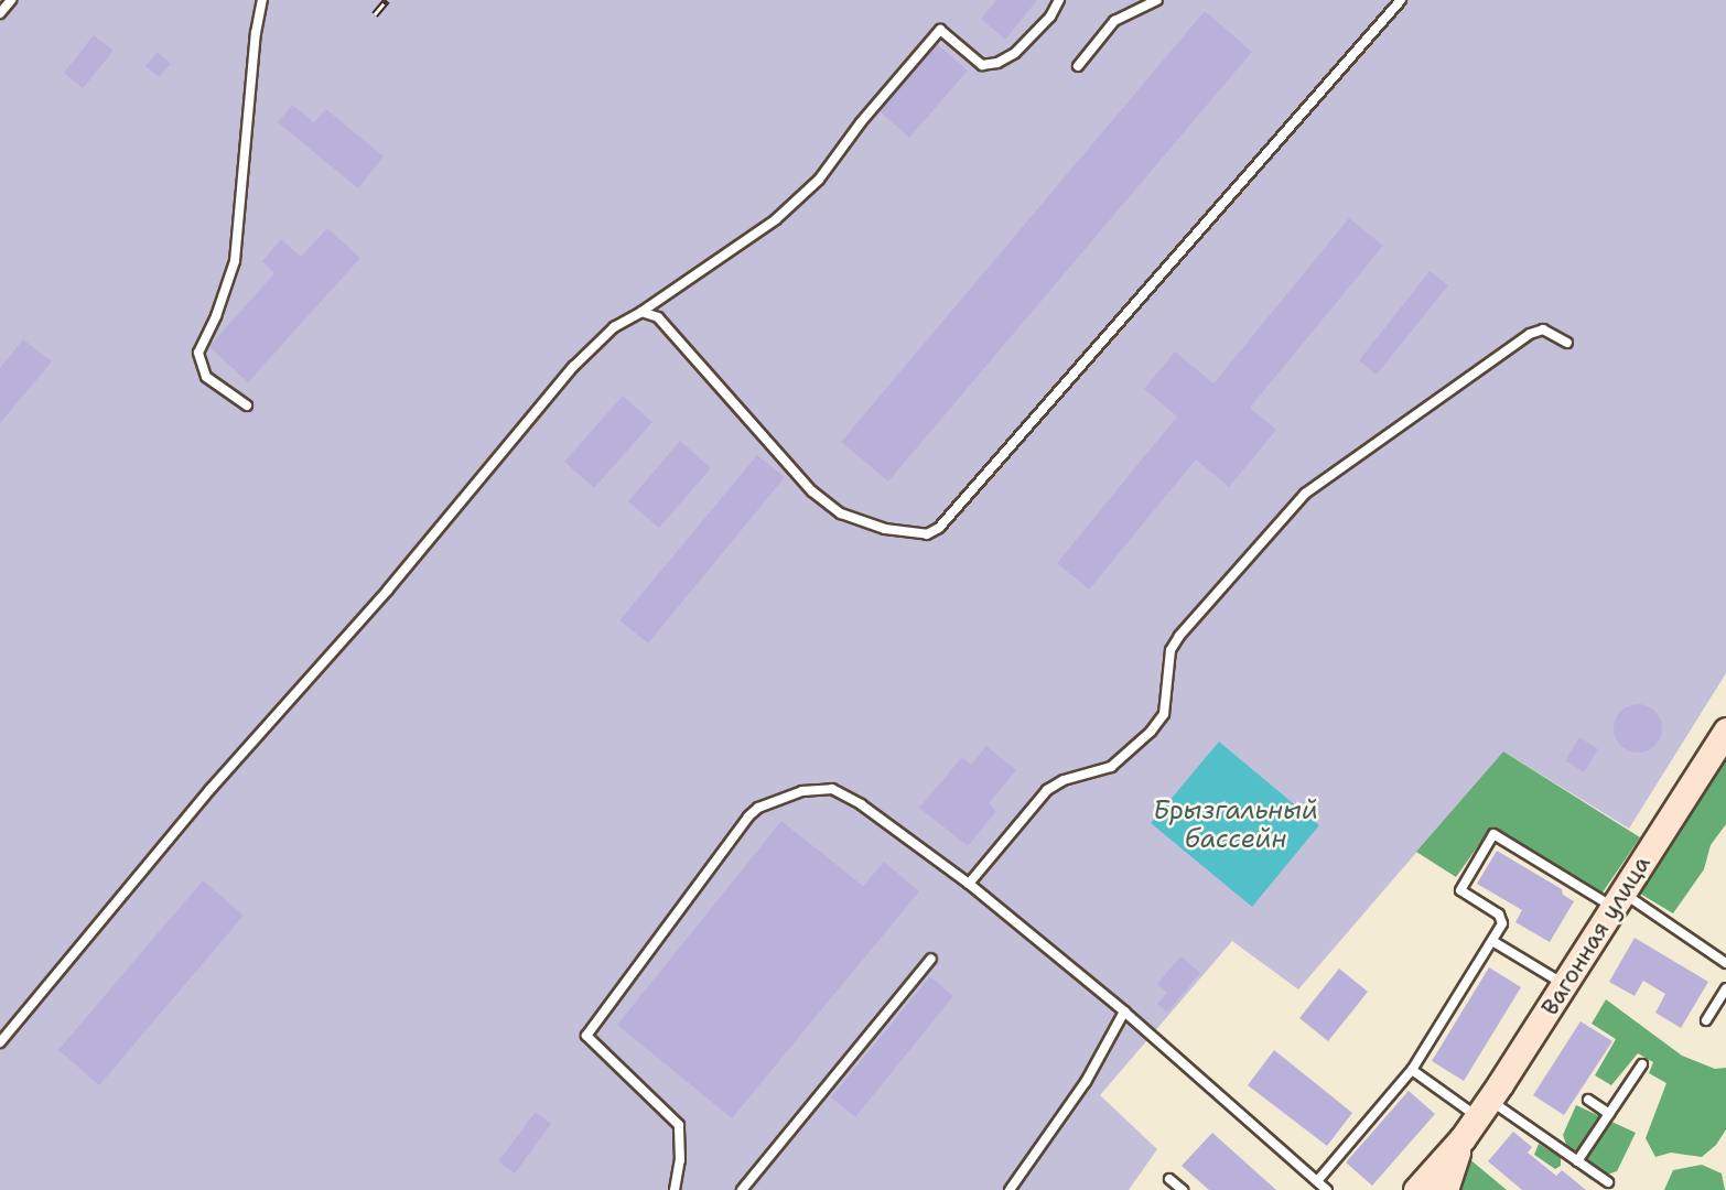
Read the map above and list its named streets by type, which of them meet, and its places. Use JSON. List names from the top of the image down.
{
  "streets": {
    "street": ["Вагонная улица"]
  },
  "water": ["Брызгальный бассейн"]
}
